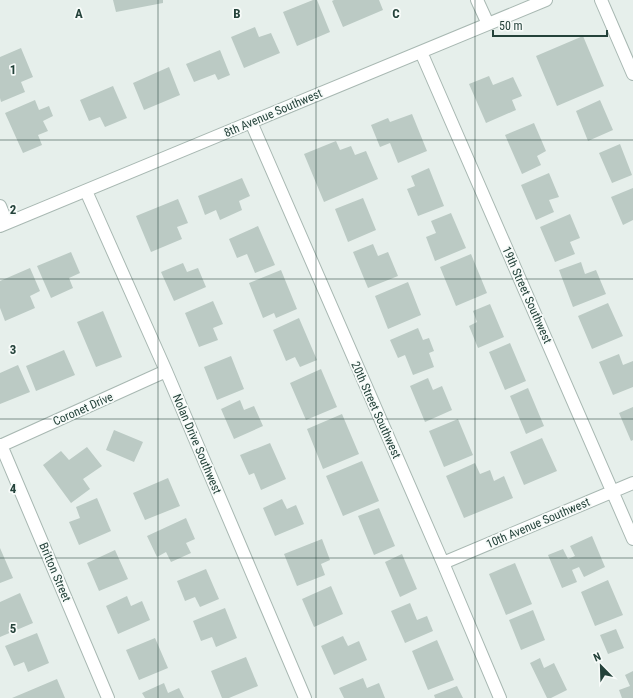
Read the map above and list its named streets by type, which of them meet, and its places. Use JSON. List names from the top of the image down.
{
  "streets": {
    "street": [
      "8th Avenue Southwest",
      "19th Street Southwest",
      "Coronet Drive",
      "20th Street Southwest",
      "Nolan Drive Southwest",
      "10th Avenue Southwest",
      "Britton Street"
    ]
  },
  "crossings": [
    ["8th Avenue Southwest", "19th Street Southwest"],
    ["8th Avenue Southwest", "20th Street Southwest"],
    ["8th Avenue Southwest", "Nolan Drive Southwest"],
    ["19th Street Southwest", "10th Avenue Southwest"],
    ["Coronet Drive", "Nolan Drive Southwest"],
    ["Coronet Drive", "Britton Street"],
    ["20th Street Southwest", "10th Avenue Southwest"]
  ],
  "scale_bar": "50 m",
  "north": "top left",
  "grid": {
    "columns": ["A", "B", "C"],
    "rows": [
      "1",
      "2",
      "3",
      "4",
      "5"
    ]
  }
}
